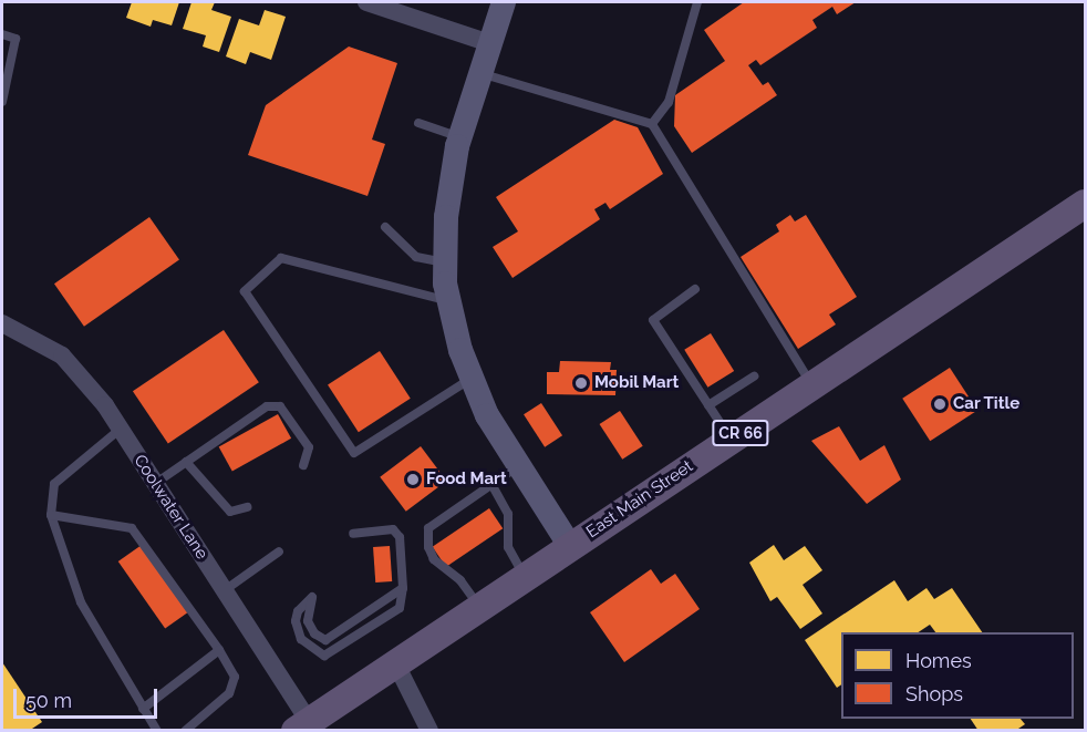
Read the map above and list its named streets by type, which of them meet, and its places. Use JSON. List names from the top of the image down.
{
  "streets": {
    "main road": ["CR 66", "East Main Street"],
    "street": ["Coolwater Lane"]
  },
  "crossings": [
    ["East Main Street", "Coolwater Lane"]
  ],
  "places": ["Mobil Mart", "Car Title", "Food Mart"],
  "legend": ["Homes", "Shops"],
  "scale_bar": "50 m"
}
